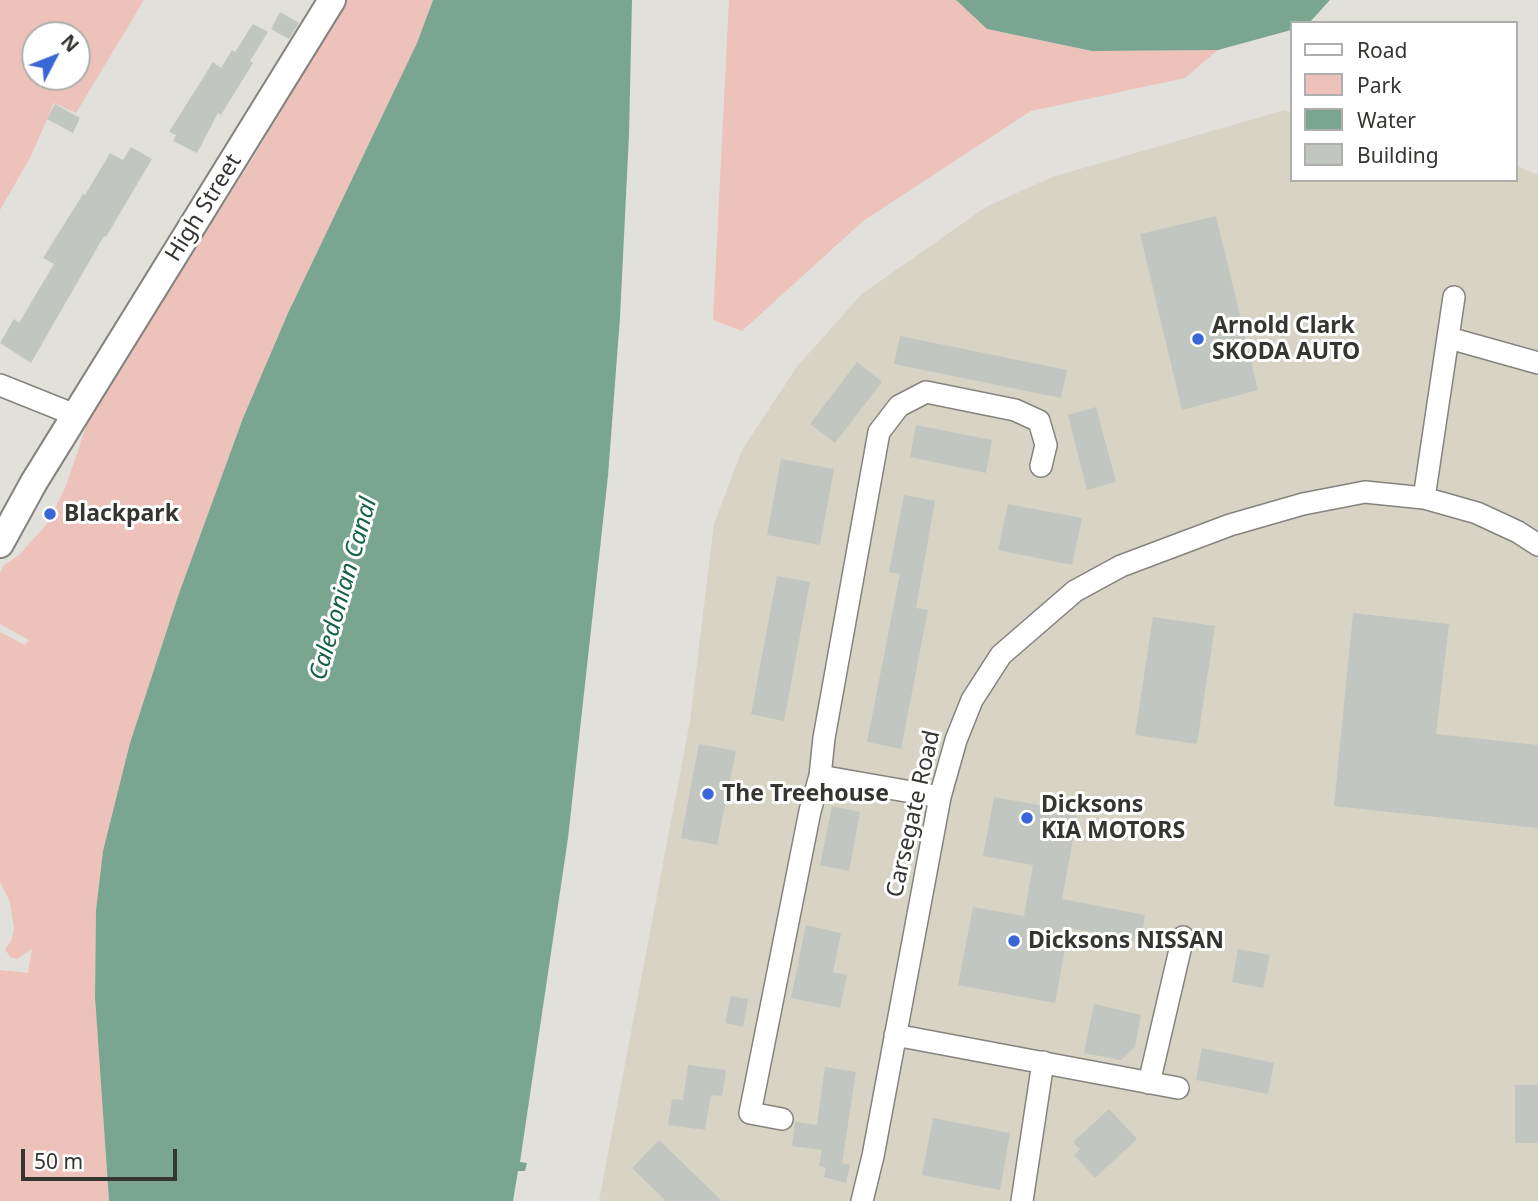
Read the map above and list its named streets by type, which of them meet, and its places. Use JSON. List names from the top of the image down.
{
  "streets": {
    "main road": ["High Street"],
    "street": ["Carsegate Road"]
  },
  "water": ["Caledonian Canal"],
  "places": [
    "Arnold Clark SKODA AUTO",
    "Blackpark",
    "The Treehouse",
    "Dicksons KIA MOTORS",
    "Dicksons NISSAN"
  ],
  "legend": [
    "Road",
    "Park",
    "Water",
    "Building"
  ],
  "scale_bar": "50 m",
  "north": "top right"
}
